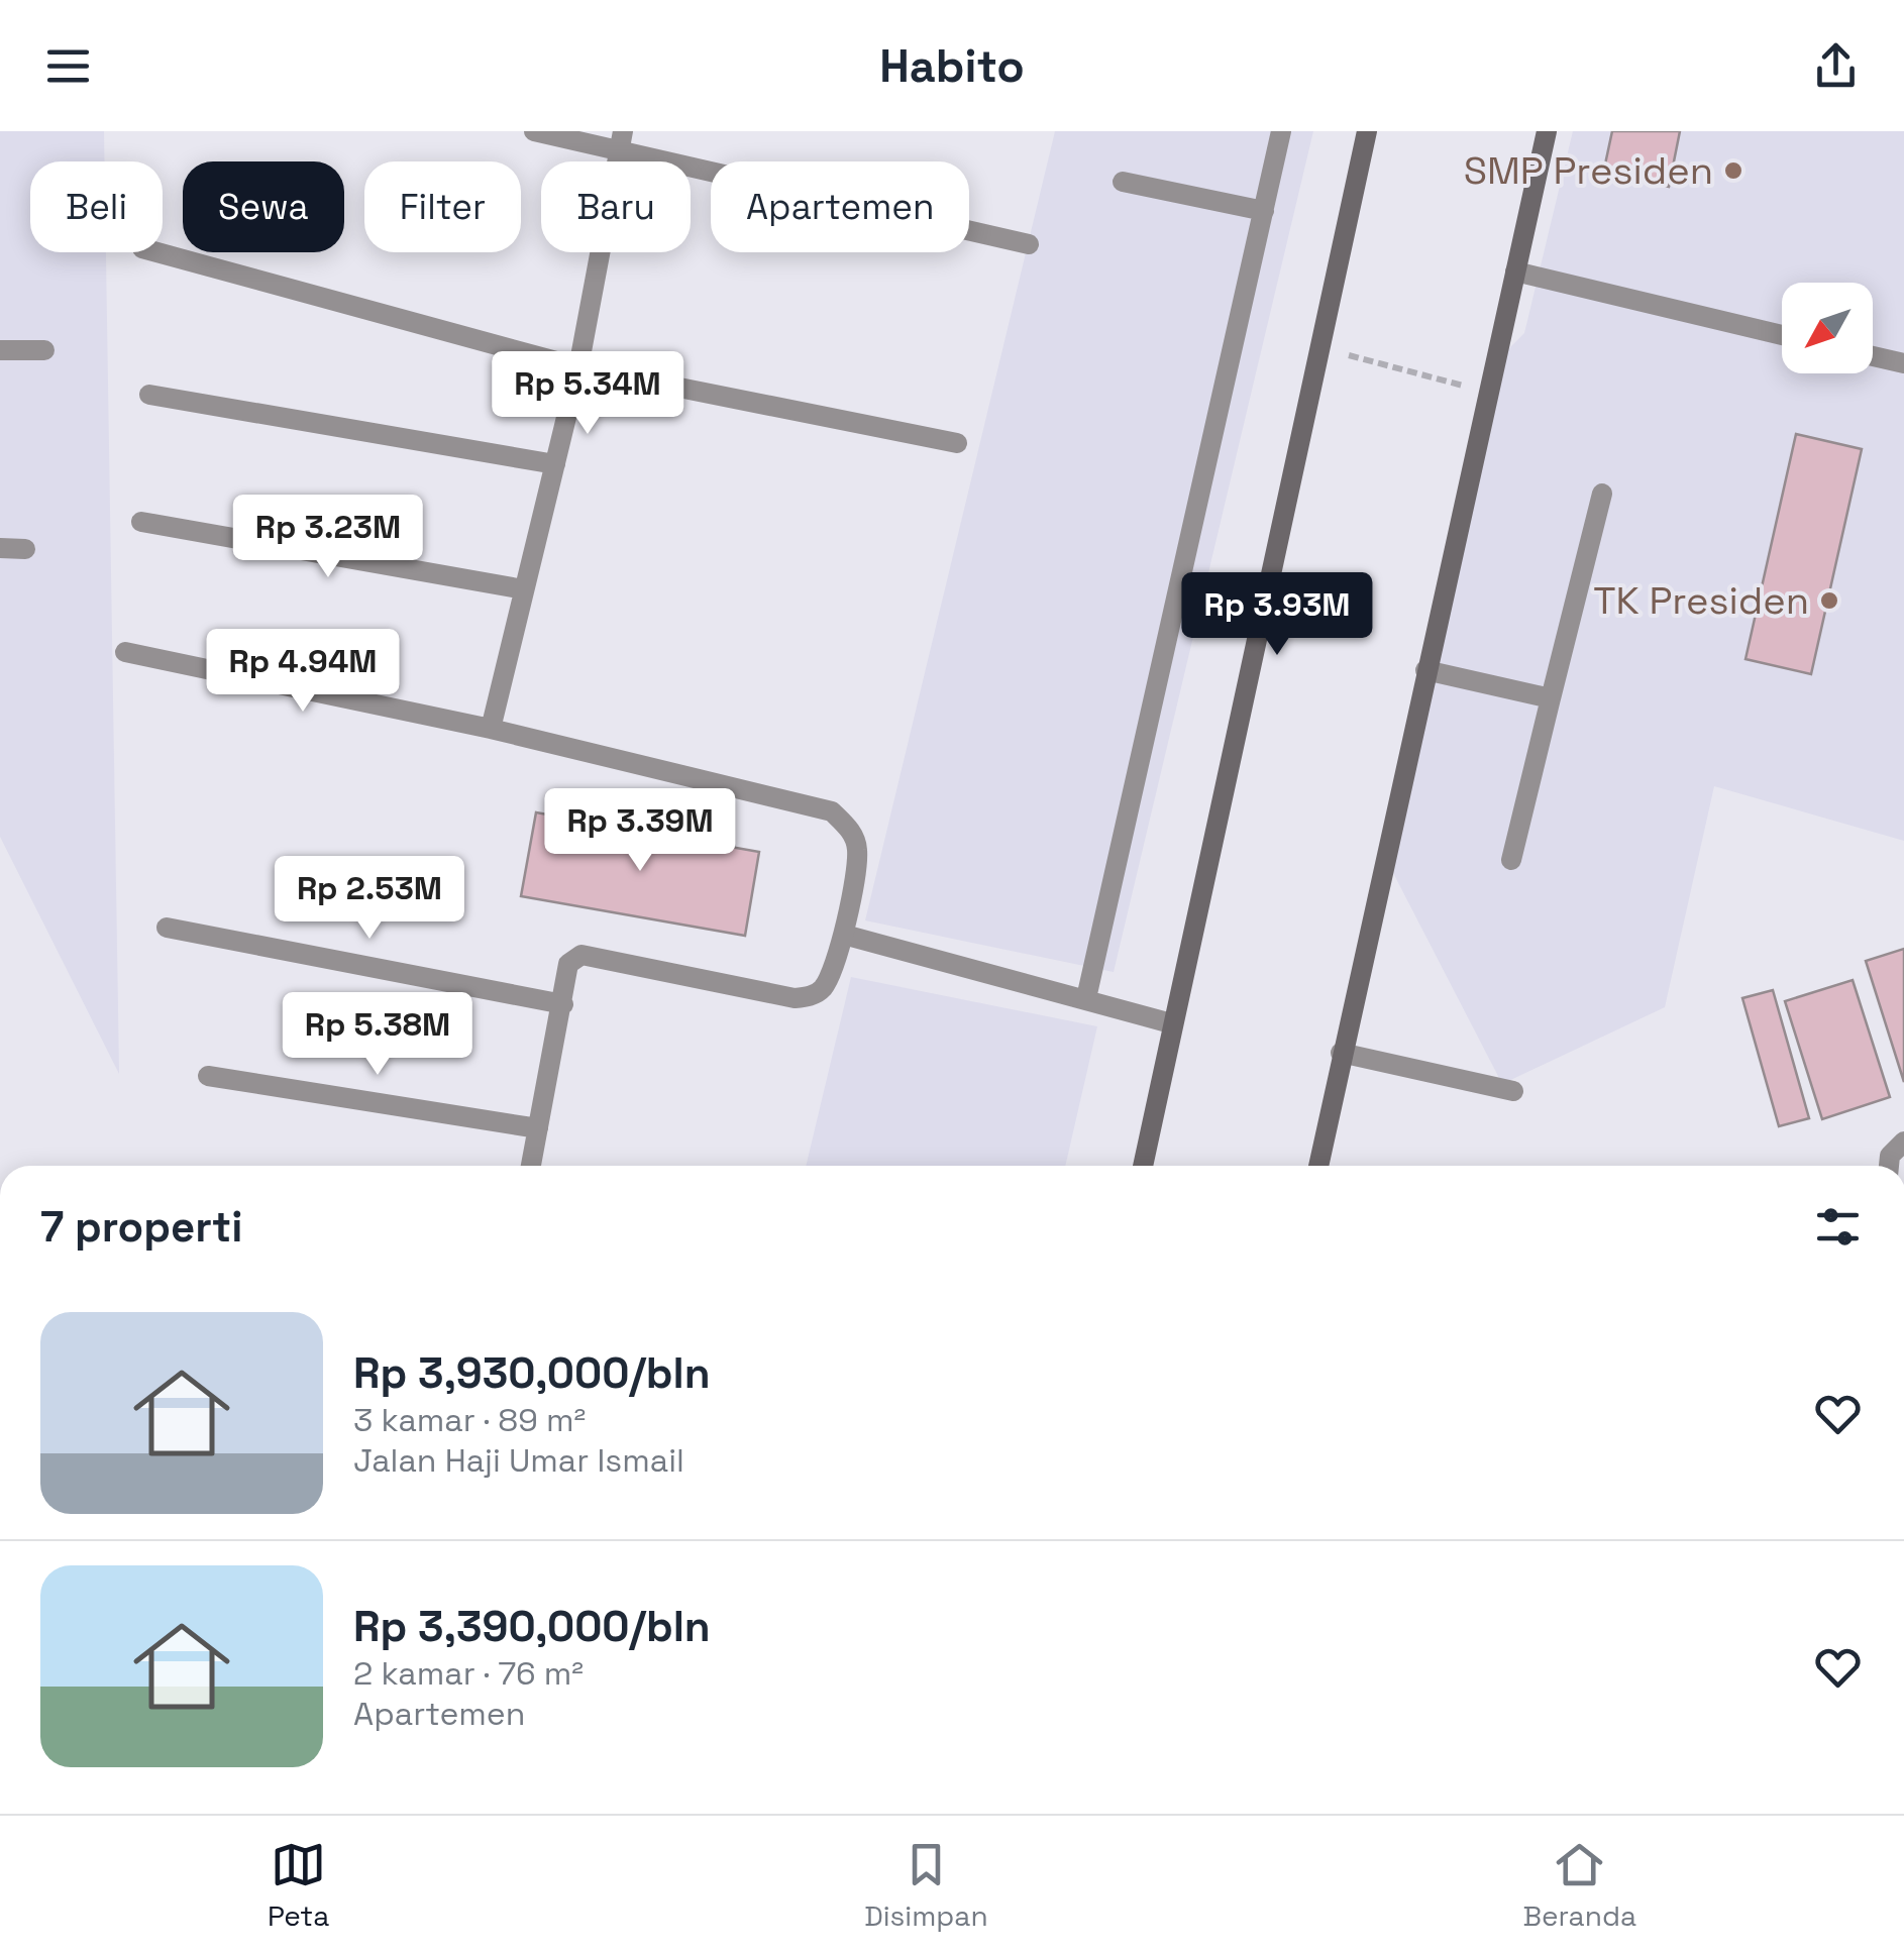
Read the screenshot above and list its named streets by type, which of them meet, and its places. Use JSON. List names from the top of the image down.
{
  "places": ["SMP Presiden", "TK Presiden"],
  "north": "bottom left",
  "page": {
    "header": "Habito",
    "chip": [
      "Beli",
      "Sewa",
      "Filter",
      "Baru",
      "Apartemen"
    ],
    "price": [
      "Rp 5.34M",
      "Rp 3.23M",
      "Rp 3.93M",
      "Rp 4.94M",
      "Rp 3.39M",
      "Rp 2.53M",
      "Rp 5.38M"
    ],
    "heading": "7 properti",
    "list": [
      {
        "name": "Rp 3,930,000/bln",
        "note": "3 kamar · 89 m² · Jalan Haji Umar Ismail"
      },
      {
        "name": "Rp 3,390,000/bln",
        "note": "2 kamar · 76 m² · Apartemen"
      }
    ],
    "tabs": ["Peta", "Disimpan", "Beranda"]
  }
}
